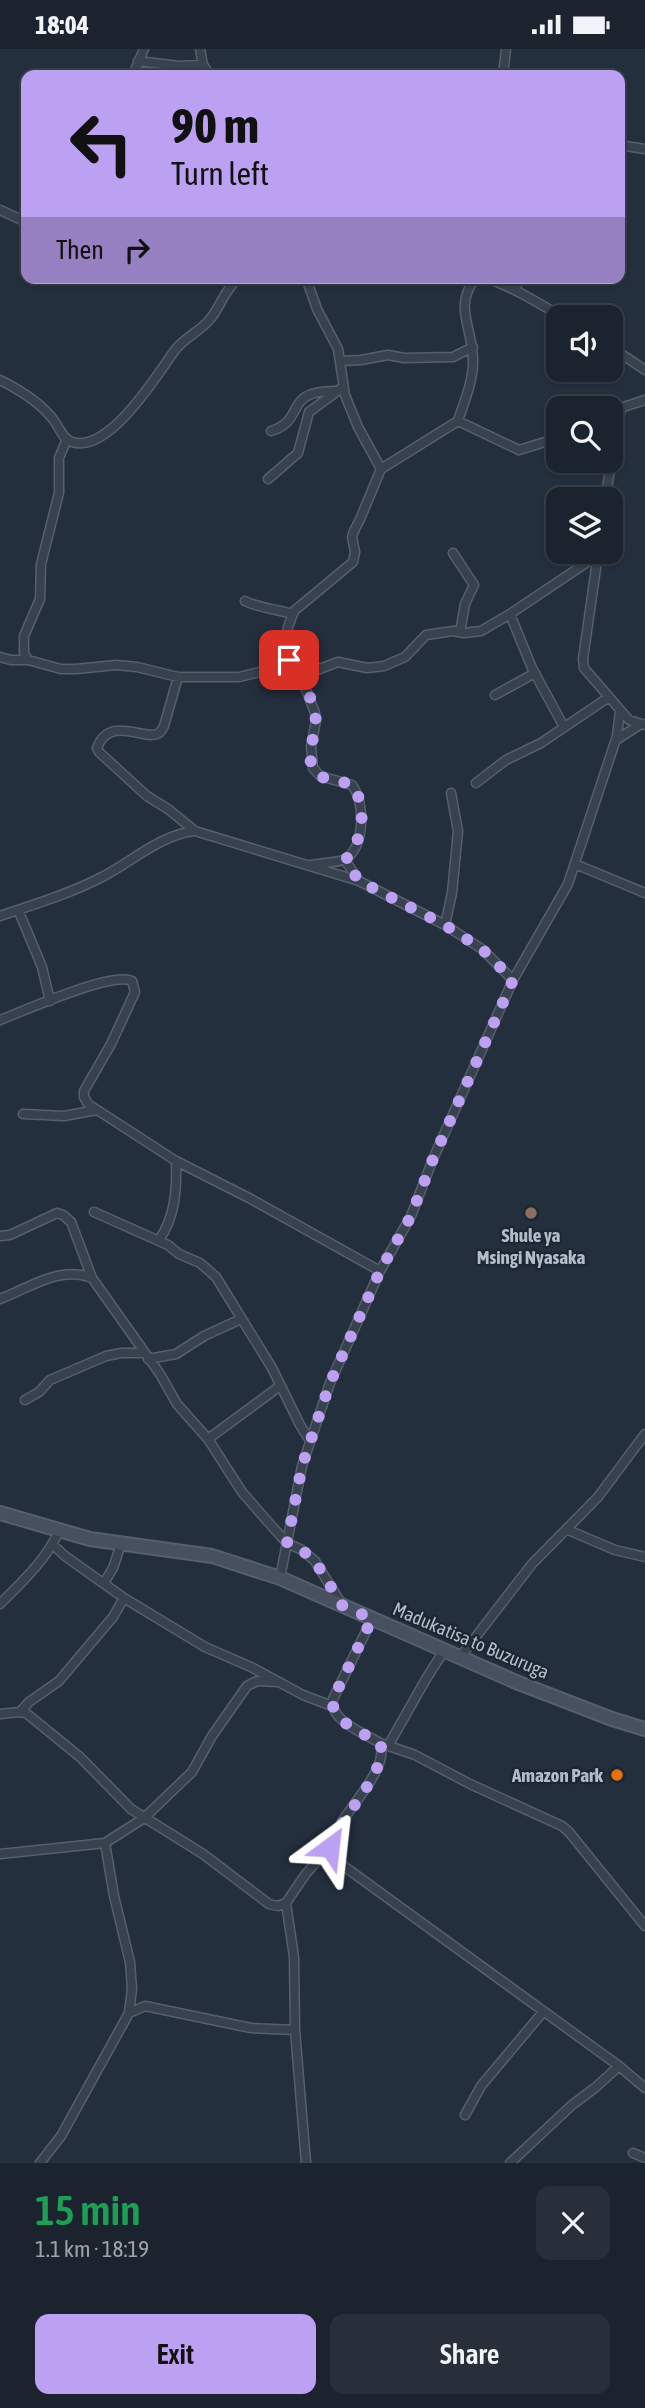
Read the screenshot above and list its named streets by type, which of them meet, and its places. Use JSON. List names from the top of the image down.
{
  "streets": {
    "main road": ["Madukatisa to Buzuruga"]
  },
  "places": ["Shule ya Msingi Nyasaka", "Amazon Park"],
  "page": {
    "status": "18:04",
    "turn": ["90 m", "Turn left"],
    "then": "Then",
    "heading": ["15 min", "1.1 km · 18:19"],
    "buttons": ["Exit", "Share"]
  }
}
